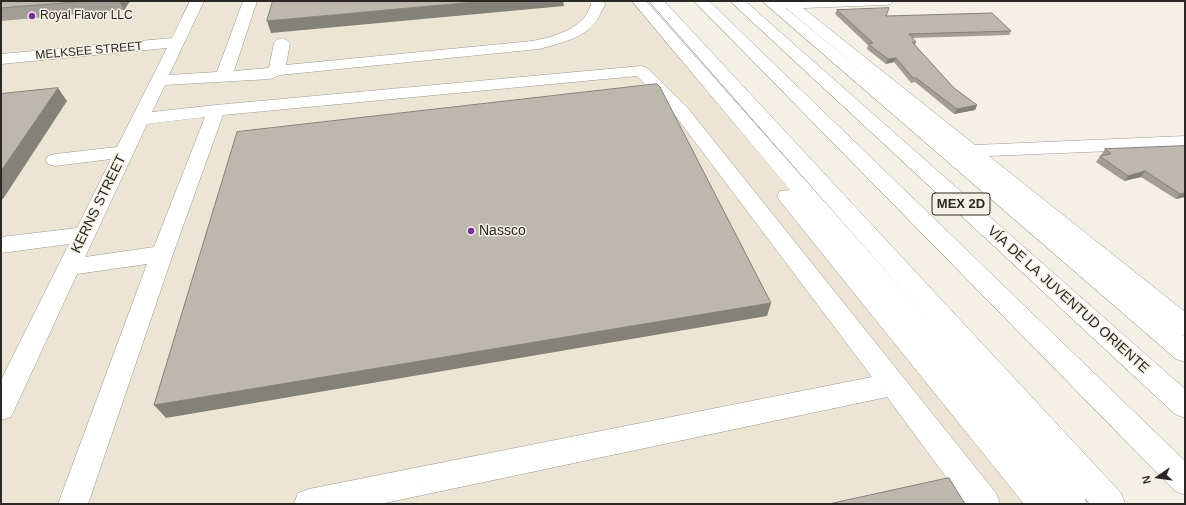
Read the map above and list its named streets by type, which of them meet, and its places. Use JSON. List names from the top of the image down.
{
  "streets": {
    "main road": [
      "MELKSEE STREET",
      "KERNS STREET",
      "MEX 2D",
      "VÍA DE LA JUVENTUD ORIENTE"
    ]
  },
  "crossings": [
    ["MELKSEE STREET", "KERNS STREET"]
  ],
  "places": ["Royal Flavor LLC", "Nassco"],
  "north": "left"
}
